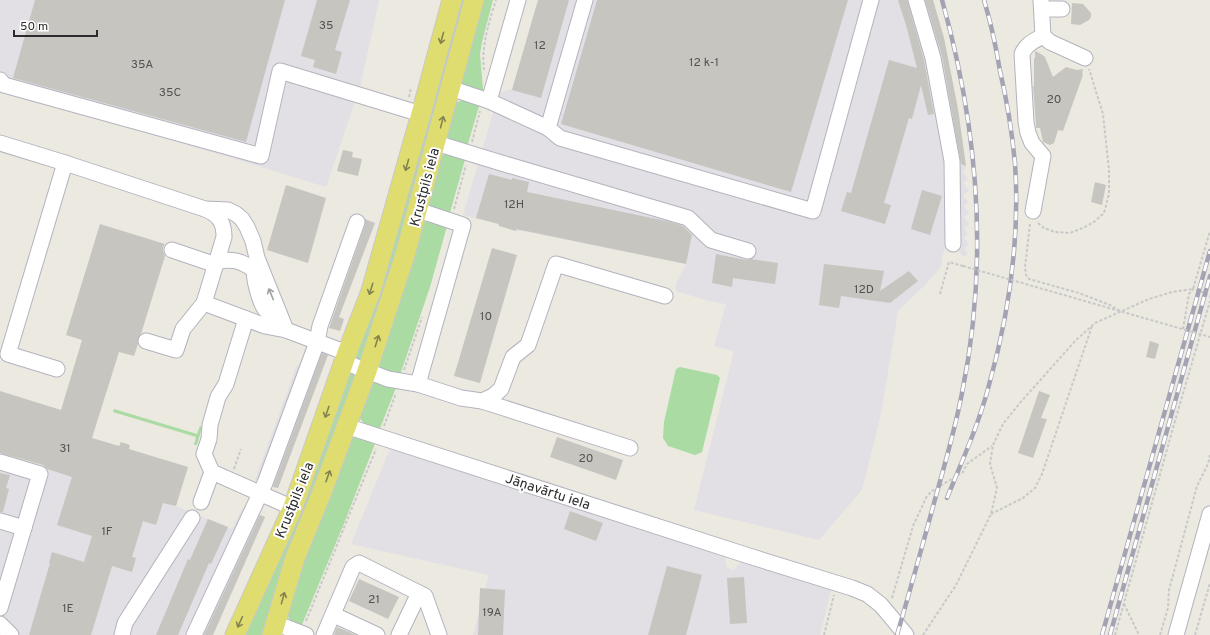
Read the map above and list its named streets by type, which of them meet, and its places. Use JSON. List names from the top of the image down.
{
  "streets": {
    "main road": ["Krustpils iela"],
    "street": ["Jāņavārtu iela"]
  },
  "crossings": [
    ["Krustpils iela", "Jāņavārtu iela"]
  ],
  "house_numbers": [
    "35",
    "12",
    "12 k-1",
    "35A",
    "35C",
    "20",
    "12H",
    "12D",
    "10",
    "31",
    "20",
    "1F",
    "21",
    "1E",
    "19A"
  ],
  "scale_bar": "50 m"
}
